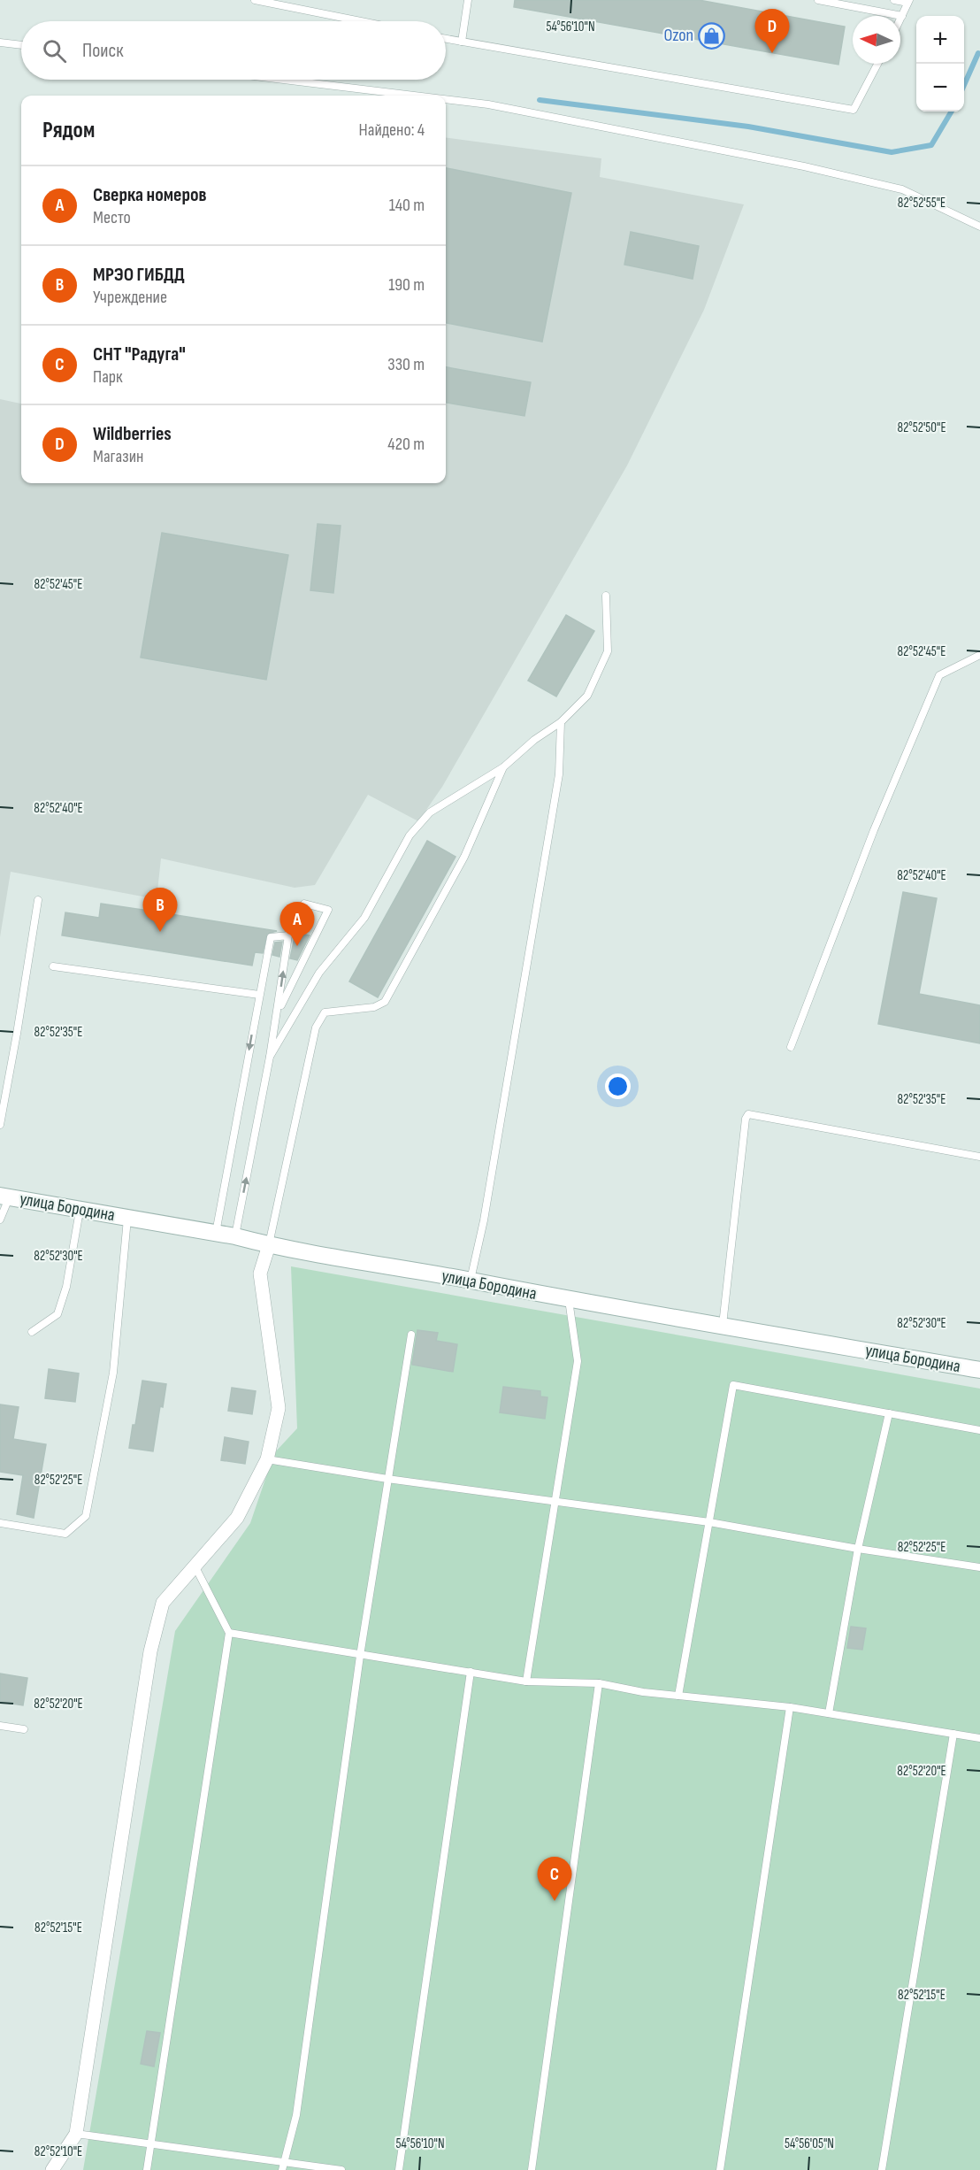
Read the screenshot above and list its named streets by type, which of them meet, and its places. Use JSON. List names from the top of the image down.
{
  "streets": {
    "main road": ["улица Бородина"]
  },
  "places": {
    "shop": ["Ozon"]
  },
  "north": "left",
  "page": {
    "pins": [
      "D",
      "B",
      "A",
      "C"
    ],
    "map_buttons": ["+", "−"],
    "search": "Поиск",
    "heading": ["Рядом", "Найдено: 4"],
    "list": [
      {
        "mark": "A",
        "name": "Сверка номеров",
        "note": "Место",
        "value": "140 m"
      },
      {
        "mark": "B",
        "name": "МРЭО ГИБДД",
        "note": "Учреждение",
        "value": "190 m"
      },
      {
        "mark": "C",
        "name": "СНТ \"Радуга\"",
        "note": "Парк",
        "value": "330 m"
      },
      {
        "mark": "D",
        "name": "Wildberries",
        "note": "Магазин",
        "value": "420 m"
      }
    ]
  },
  "coordinates": [
    "54°56'10\"N",
    "82°52'55\"E",
    "82°52'50\"E",
    "82°52'45\"E",
    "82°52'40\"E",
    "82°52'35\"E",
    "82°52'30\"E",
    "82°52'25\"E",
    "82°52'20\"E",
    "82°52'15\"E",
    "54°56'05\"N",
    "82°52'10\"E"
  ]
}
